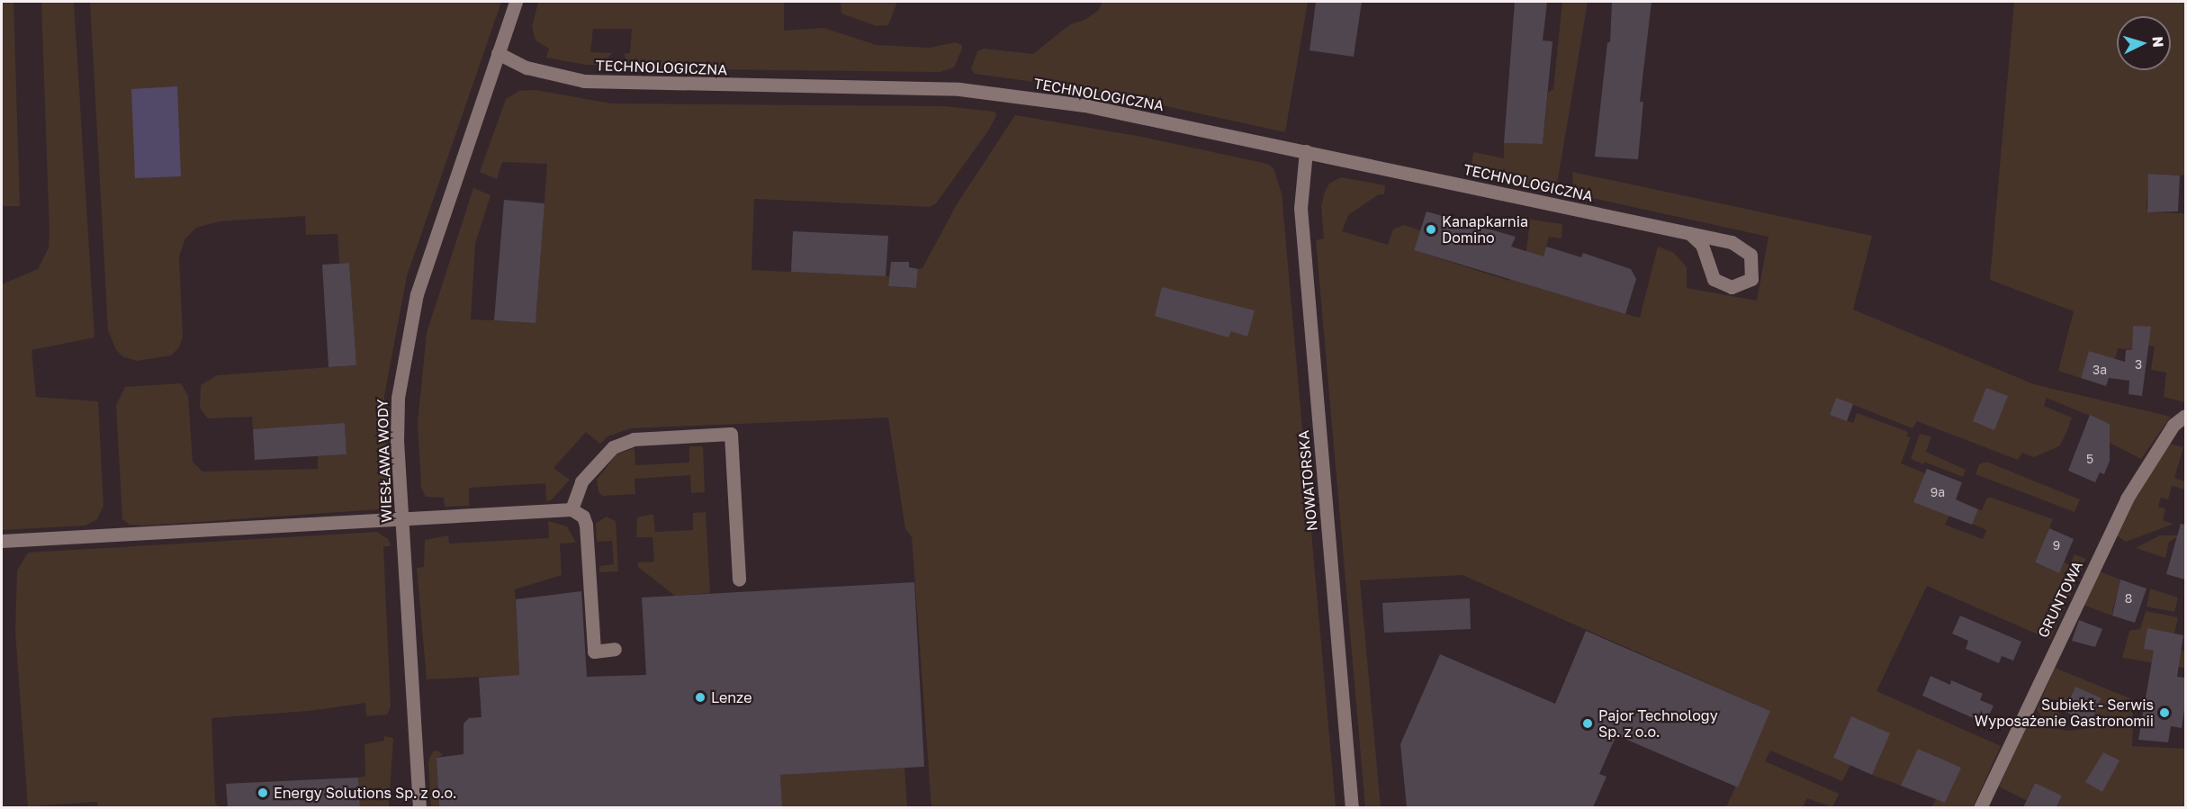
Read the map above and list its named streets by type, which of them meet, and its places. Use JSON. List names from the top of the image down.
{
  "streets": {
    "street": [
      "TECHNOLOGICZNA",
      "WIESŁAWA WODY",
      "NOWATORSKA",
      "GRUNTOWA"
    ]
  },
  "crossings": [
    ["TECHNOLOGICZNA", "WIESŁAWA WODY"],
    ["TECHNOLOGICZNA", "NOWATORSKA"]
  ],
  "places": [
    "Kanapkarnia Domino",
    "Lenze",
    "Subiekt - Serwis Wyposażenie Gastronomii",
    "Pajor Technology Sp. z o.o.",
    "Energy Solutions Sp. z o.o."
  ],
  "house_numbers": [
    "3",
    "3a",
    "5",
    "9a",
    "9",
    "8"
  ],
  "north": "right"
}
